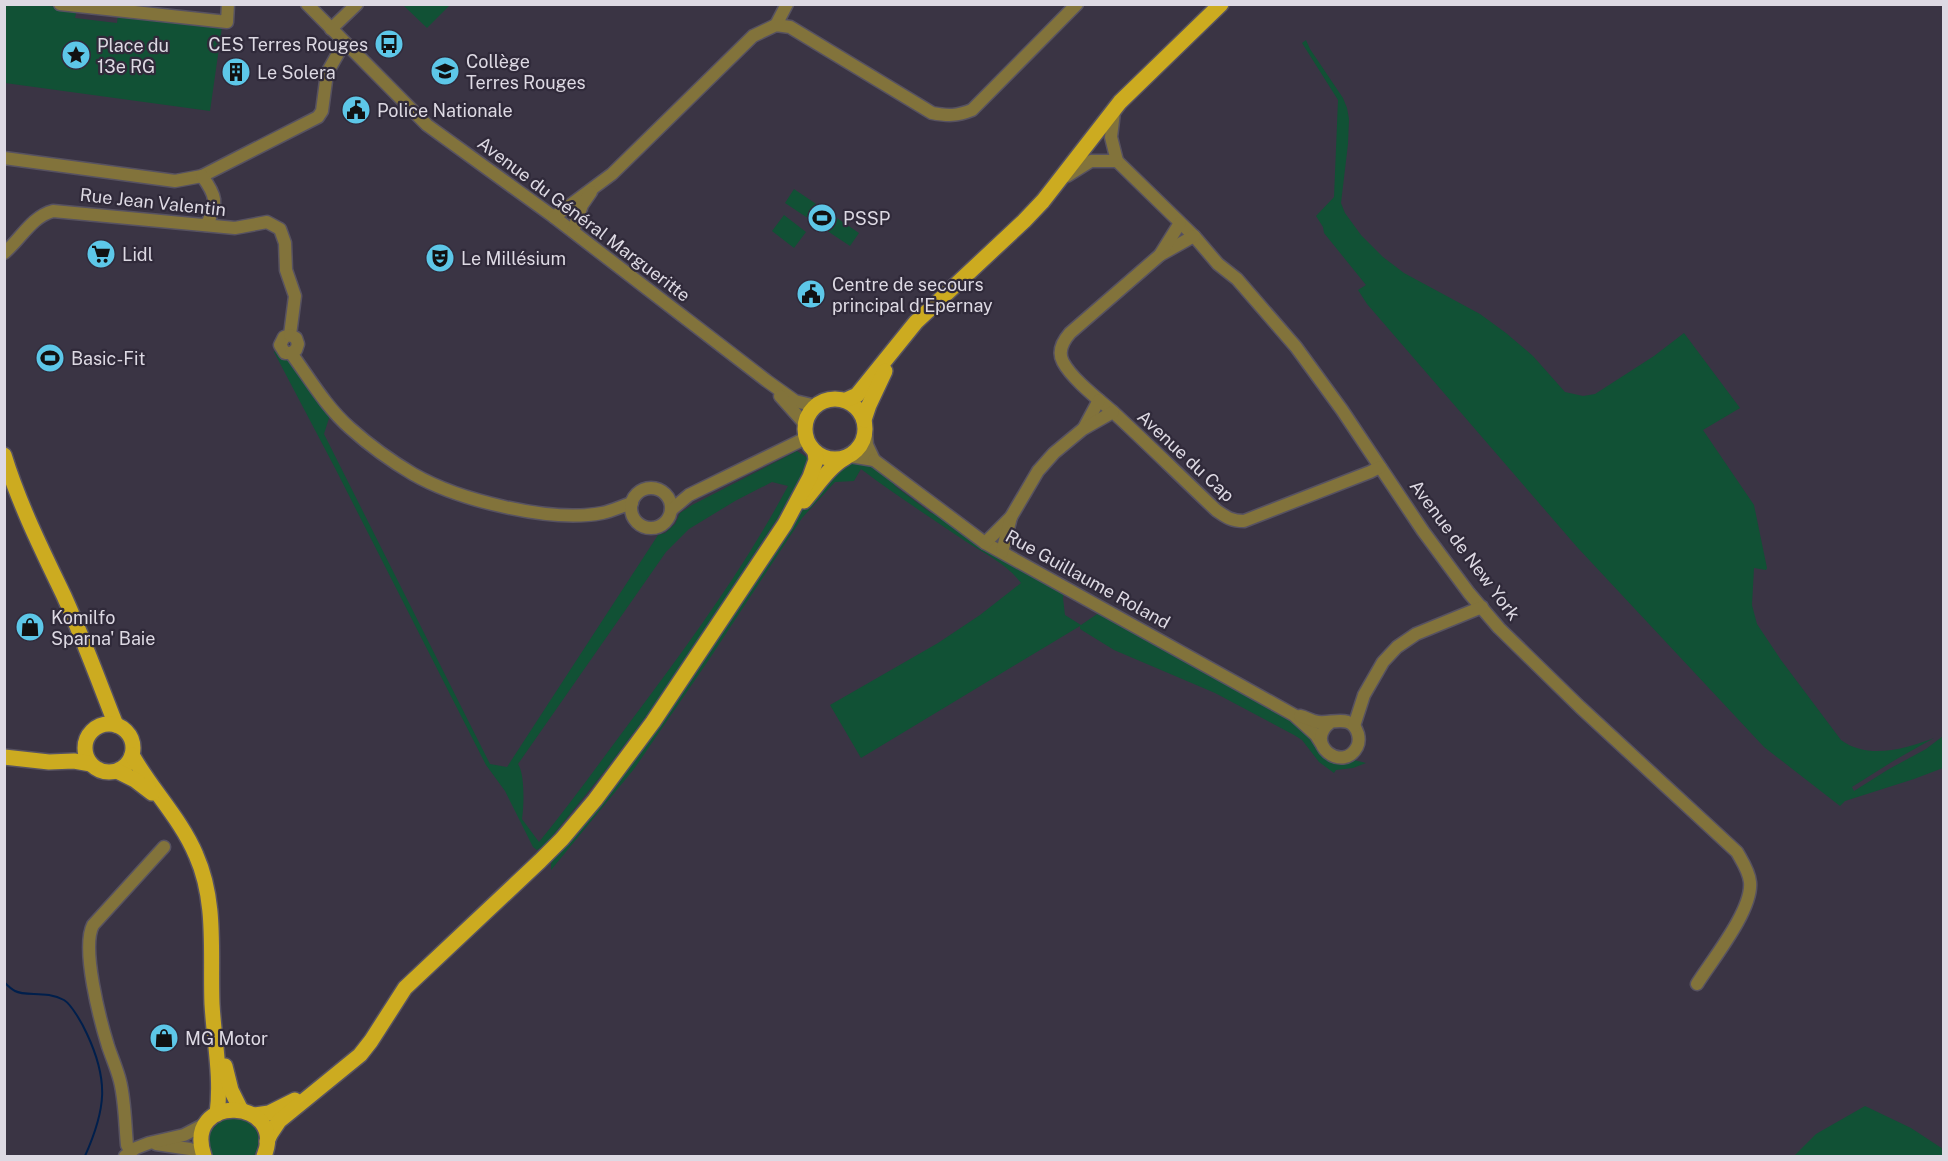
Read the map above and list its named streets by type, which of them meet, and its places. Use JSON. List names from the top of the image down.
{
  "streets": {
    "street": [
      "Rue Jean Valentin",
      "Avenue du Général Margueritte",
      "Avenue du Cap",
      "Avenue de New York",
      "Rue Guillaume Roland"
    ]
  },
  "crossings": [
    ["Avenue du Cap", "Avenue de New York"]
  ],
  "places": {
    "bus stop": ["CES Terres Rouges"],
    "place": ["Place du 13e RG"],
    "school or university": ["Collège Terres Rouges"],
    "building": ["Le Solera"],
    "public building": ["Police Nationale", "Centre de secours principal d'Epernay"],
    "sports": ["PSSP", "Basic-Fit"],
    "supermarket": ["Lidl"],
    "theatre": ["Le Millésium"],
    "shop": ["Komilfo Sparna' Baie", "MG Motor"]
  }
}
